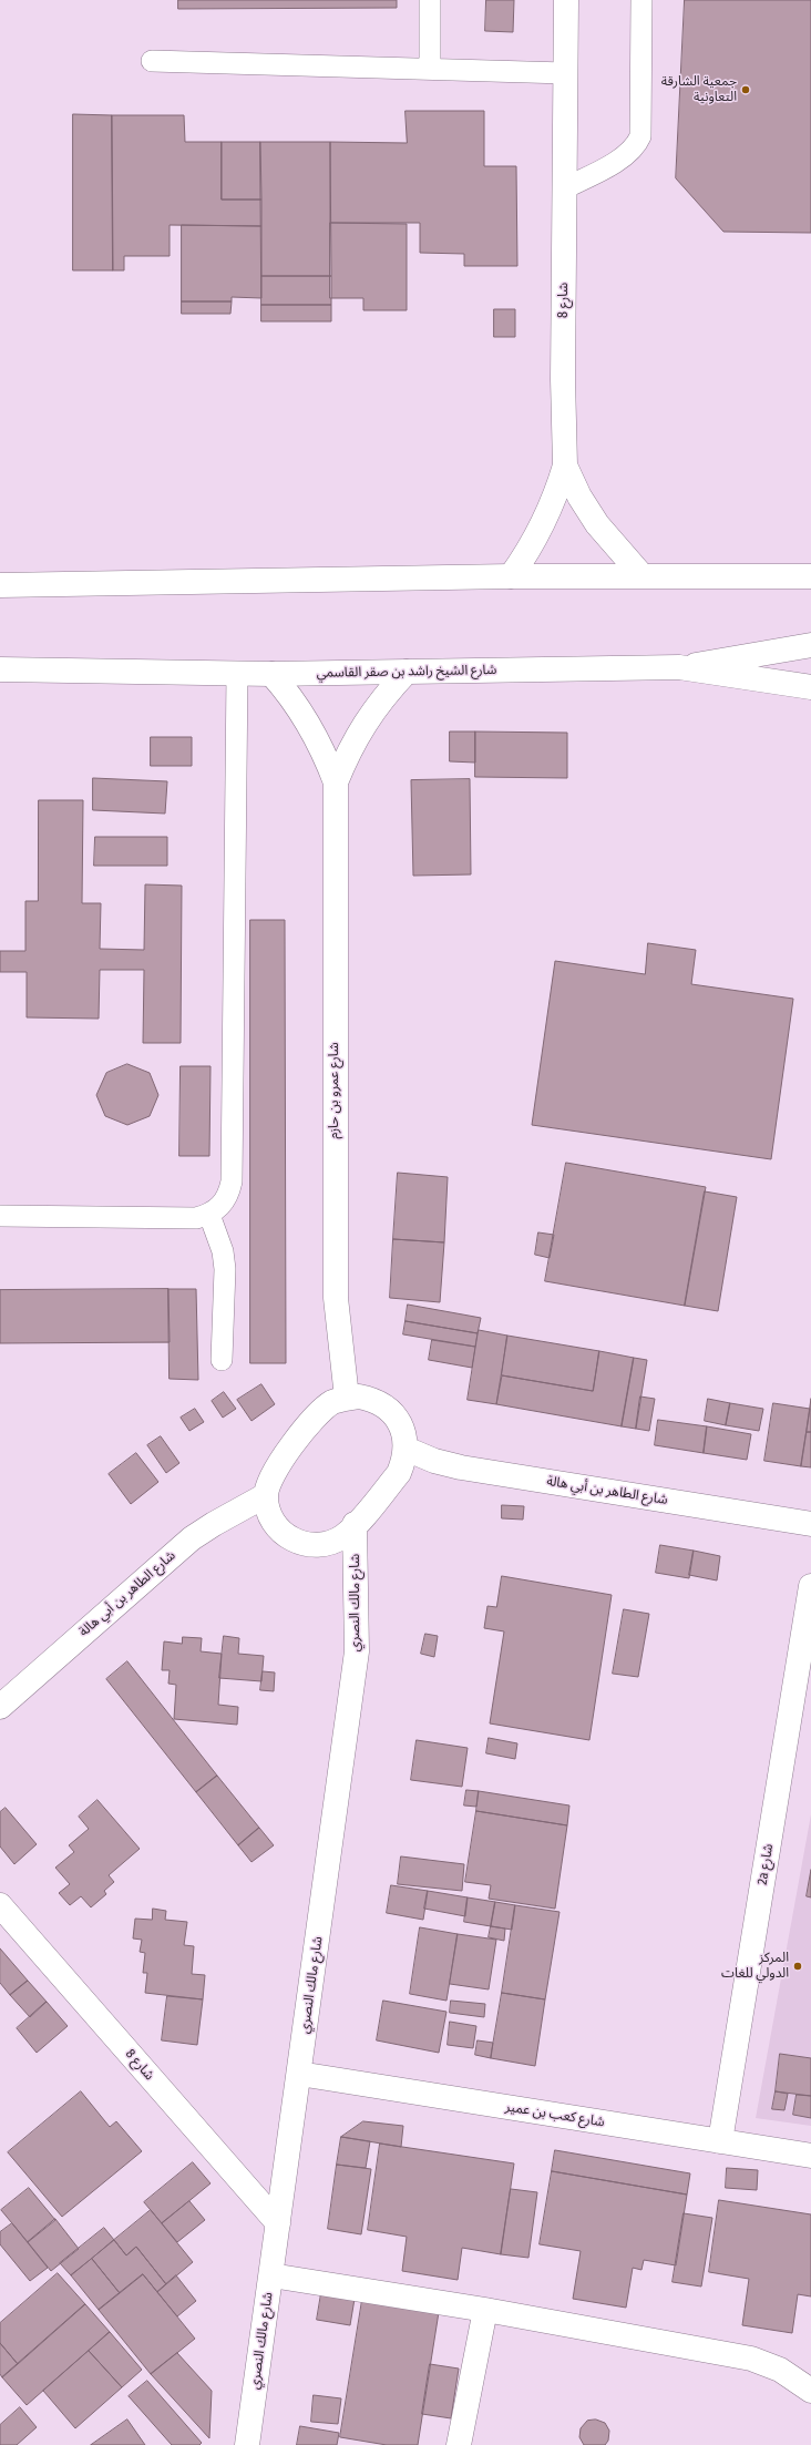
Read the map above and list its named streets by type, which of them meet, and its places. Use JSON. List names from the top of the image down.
{
  "streets": {
    "street": [
      "شارع 8",
      "شارع الشيخ راشد بن صقر القاسمي",
      "شارع عمرو بن حازم",
      "شارع الطاهر بن أبي هالة",
      "شارع مالك النصري",
      "2a شارع",
      "شارع كعب بن عمير"
    ]
  },
  "crossings": [
    ["شارع 8", "شارع مالك النصري"],
    ["شارع الشيخ راشد بن صقر القاسمي", "شارع عمرو بن حازم"],
    ["شارع عمرو بن حازم", "شارع الطاهر بن أبي هالة"],
    ["شارع عمرو بن حازم", "شارع مالك النصري"],
    ["شارع الطاهر بن أبي هالة", "شارع مالك النصري"],
    ["شارع مالك النصري", "شارع كعب بن عمير"],
    ["2a شارع", "شارع كعب بن عمير"]
  ],
  "places": ["جمعية الشارقة التعاونية", "المركز الدولي للغات"]
}
